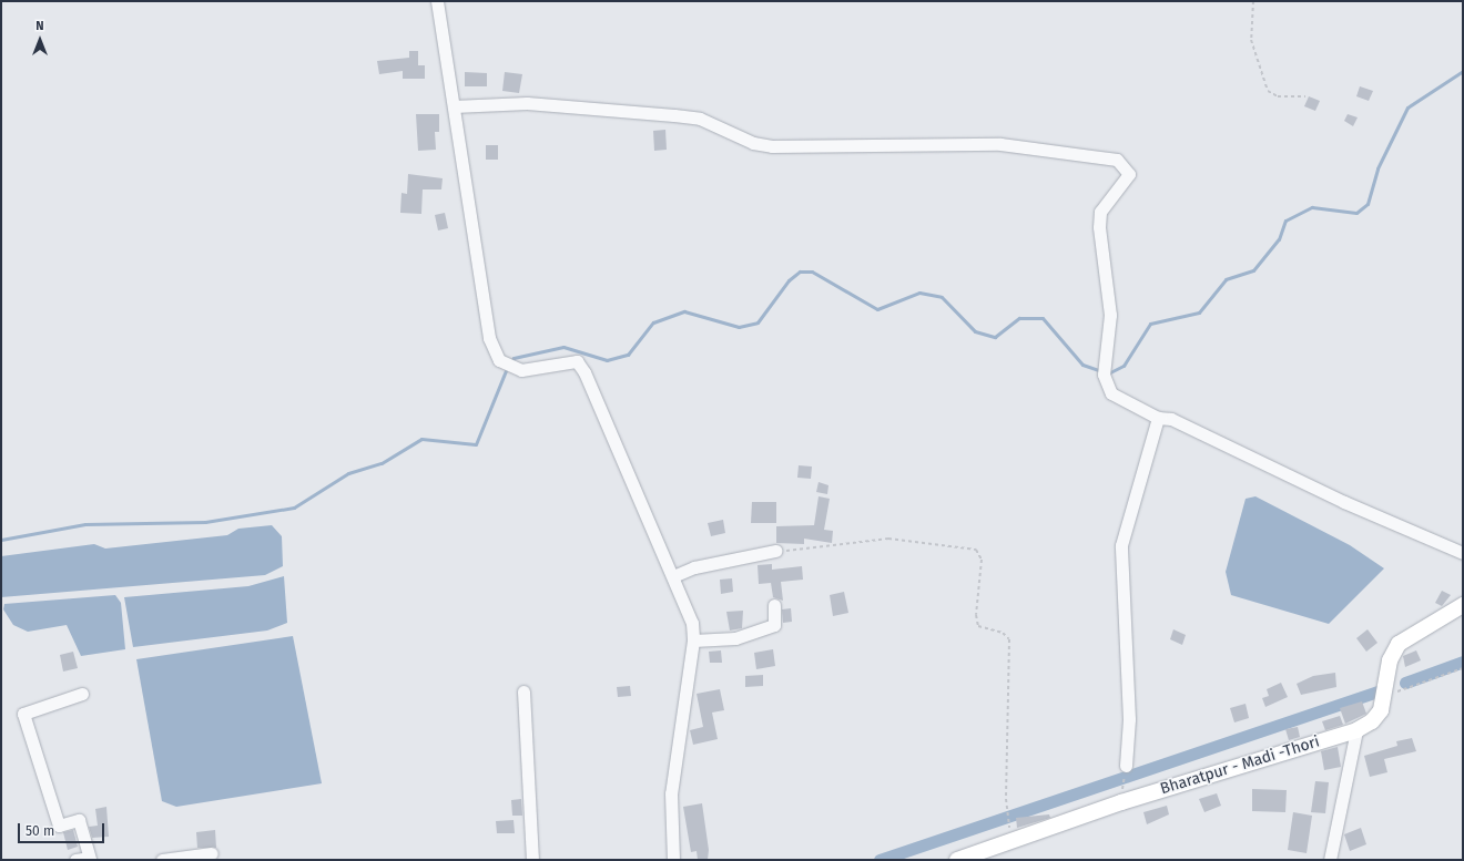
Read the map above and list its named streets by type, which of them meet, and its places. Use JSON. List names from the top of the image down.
{
  "streets": {
    "main road": ["Bharatpur - Madi -Thori"]
  },
  "scale_bar": "50 m",
  "north": "top"
}
